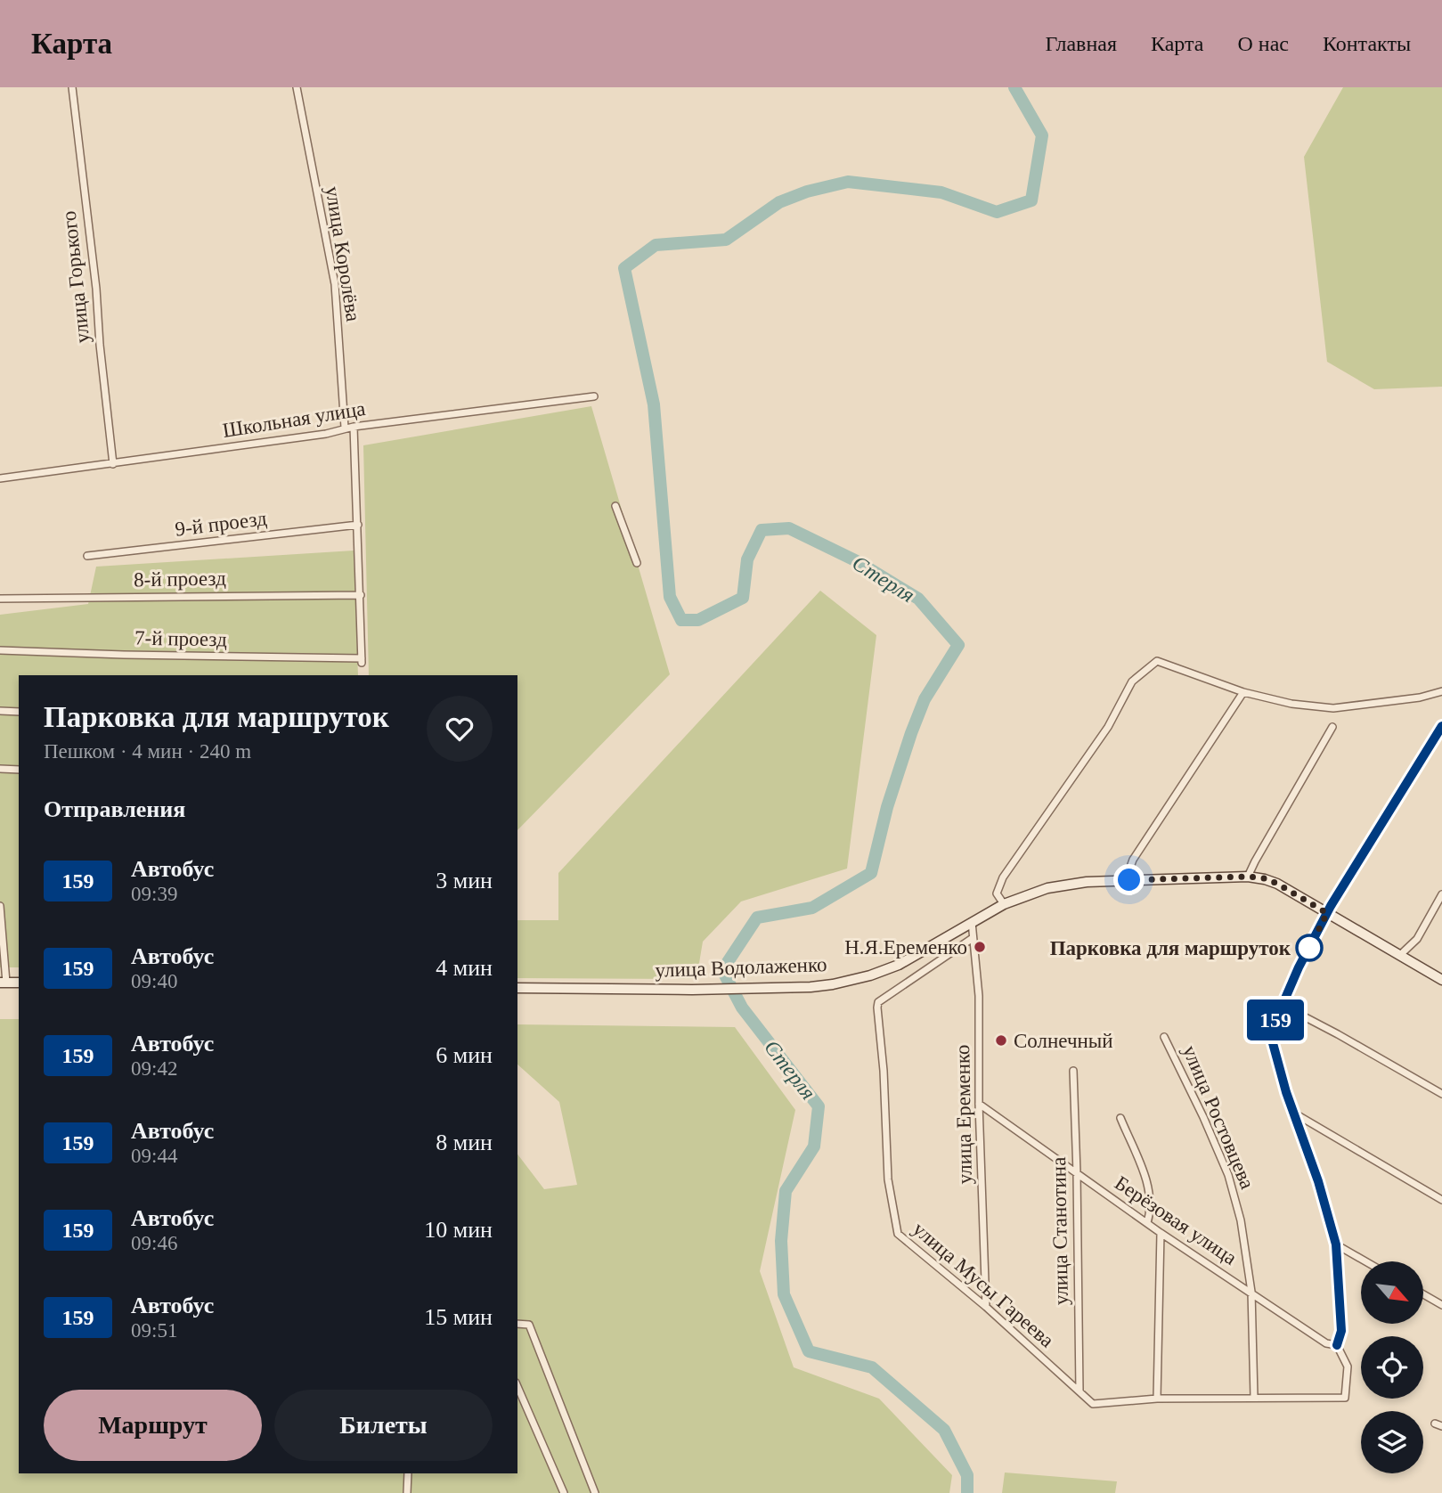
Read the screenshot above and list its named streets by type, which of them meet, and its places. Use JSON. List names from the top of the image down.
{
  "streets": {
    "main road": ["улица Водолаженко"],
    "street": [
      "улица Королёва",
      "улица Горького",
      "Школьная улица",
      "9-й проезд",
      "8-й проезд",
      "7-й проезд",
      "улица Еременко",
      "улица Ростовцева",
      "Берёзовая улица",
      "улица Станотина",
      "улица Мусы Гареева"
    ]
  },
  "crossings": [
    ["улица Королёва", "Школьная улица"],
    ["улица Горького", "Школьная улица"],
    ["8-й проезд", "7-й проезд"],
    ["улица Водолаженко", "улица Еременко"],
    ["улица Еременко", "Берёзовая улица"],
    ["улица Еременко", "улица Мусы Гареева"],
    ["улица Ростовцева", "Берёзовая улица"],
    ["улица Ростовцева", "улица Мусы Гареева"],
    ["Берёзовая улица", "улица Станотина"],
    ["Берёзовая улица", "улица Мусы Гареева"],
    ["улица Станотина", "улица Мусы Гареева"]
  ],
  "water": ["Стерля"],
  "places": ["Н.Я.Еременко", "Парковка для маршруток", "Солнечный"],
  "lines": ["bus line 159"],
  "north": "bottom right",
  "page": {
    "header": "Карта",
    "nav": [
      "Главная",
      "Карта",
      "О нас",
      "Контакты"
    ],
    "on_map": "159",
    "heading": [
      ["Парковка для маршруток", "Пешком · 4 мин · 240 m"],
      "Отправления"
    ],
    "list": [
      {
        "mark": "159",
        "name": "Автобус",
        "note": "09:39",
        "value": "3 мин"
      },
      {
        "mark": "159",
        "name": "Автобус",
        "note": "09:40",
        "value": "4 мин"
      },
      {
        "mark": "159",
        "name": "Автобус",
        "note": "09:42",
        "value": "6 мин"
      },
      {
        "mark": "159",
        "name": "Автобус",
        "note": "09:44",
        "value": "8 мин"
      },
      {
        "mark": "159",
        "name": "Автобус",
        "note": "09:46",
        "value": "10 мин"
      },
      {
        "mark": "159",
        "name": "Автобус",
        "note": "09:51",
        "value": "15 мин"
      }
    ],
    "buttons": ["Маршрут", "Билеты"]
  }
}
